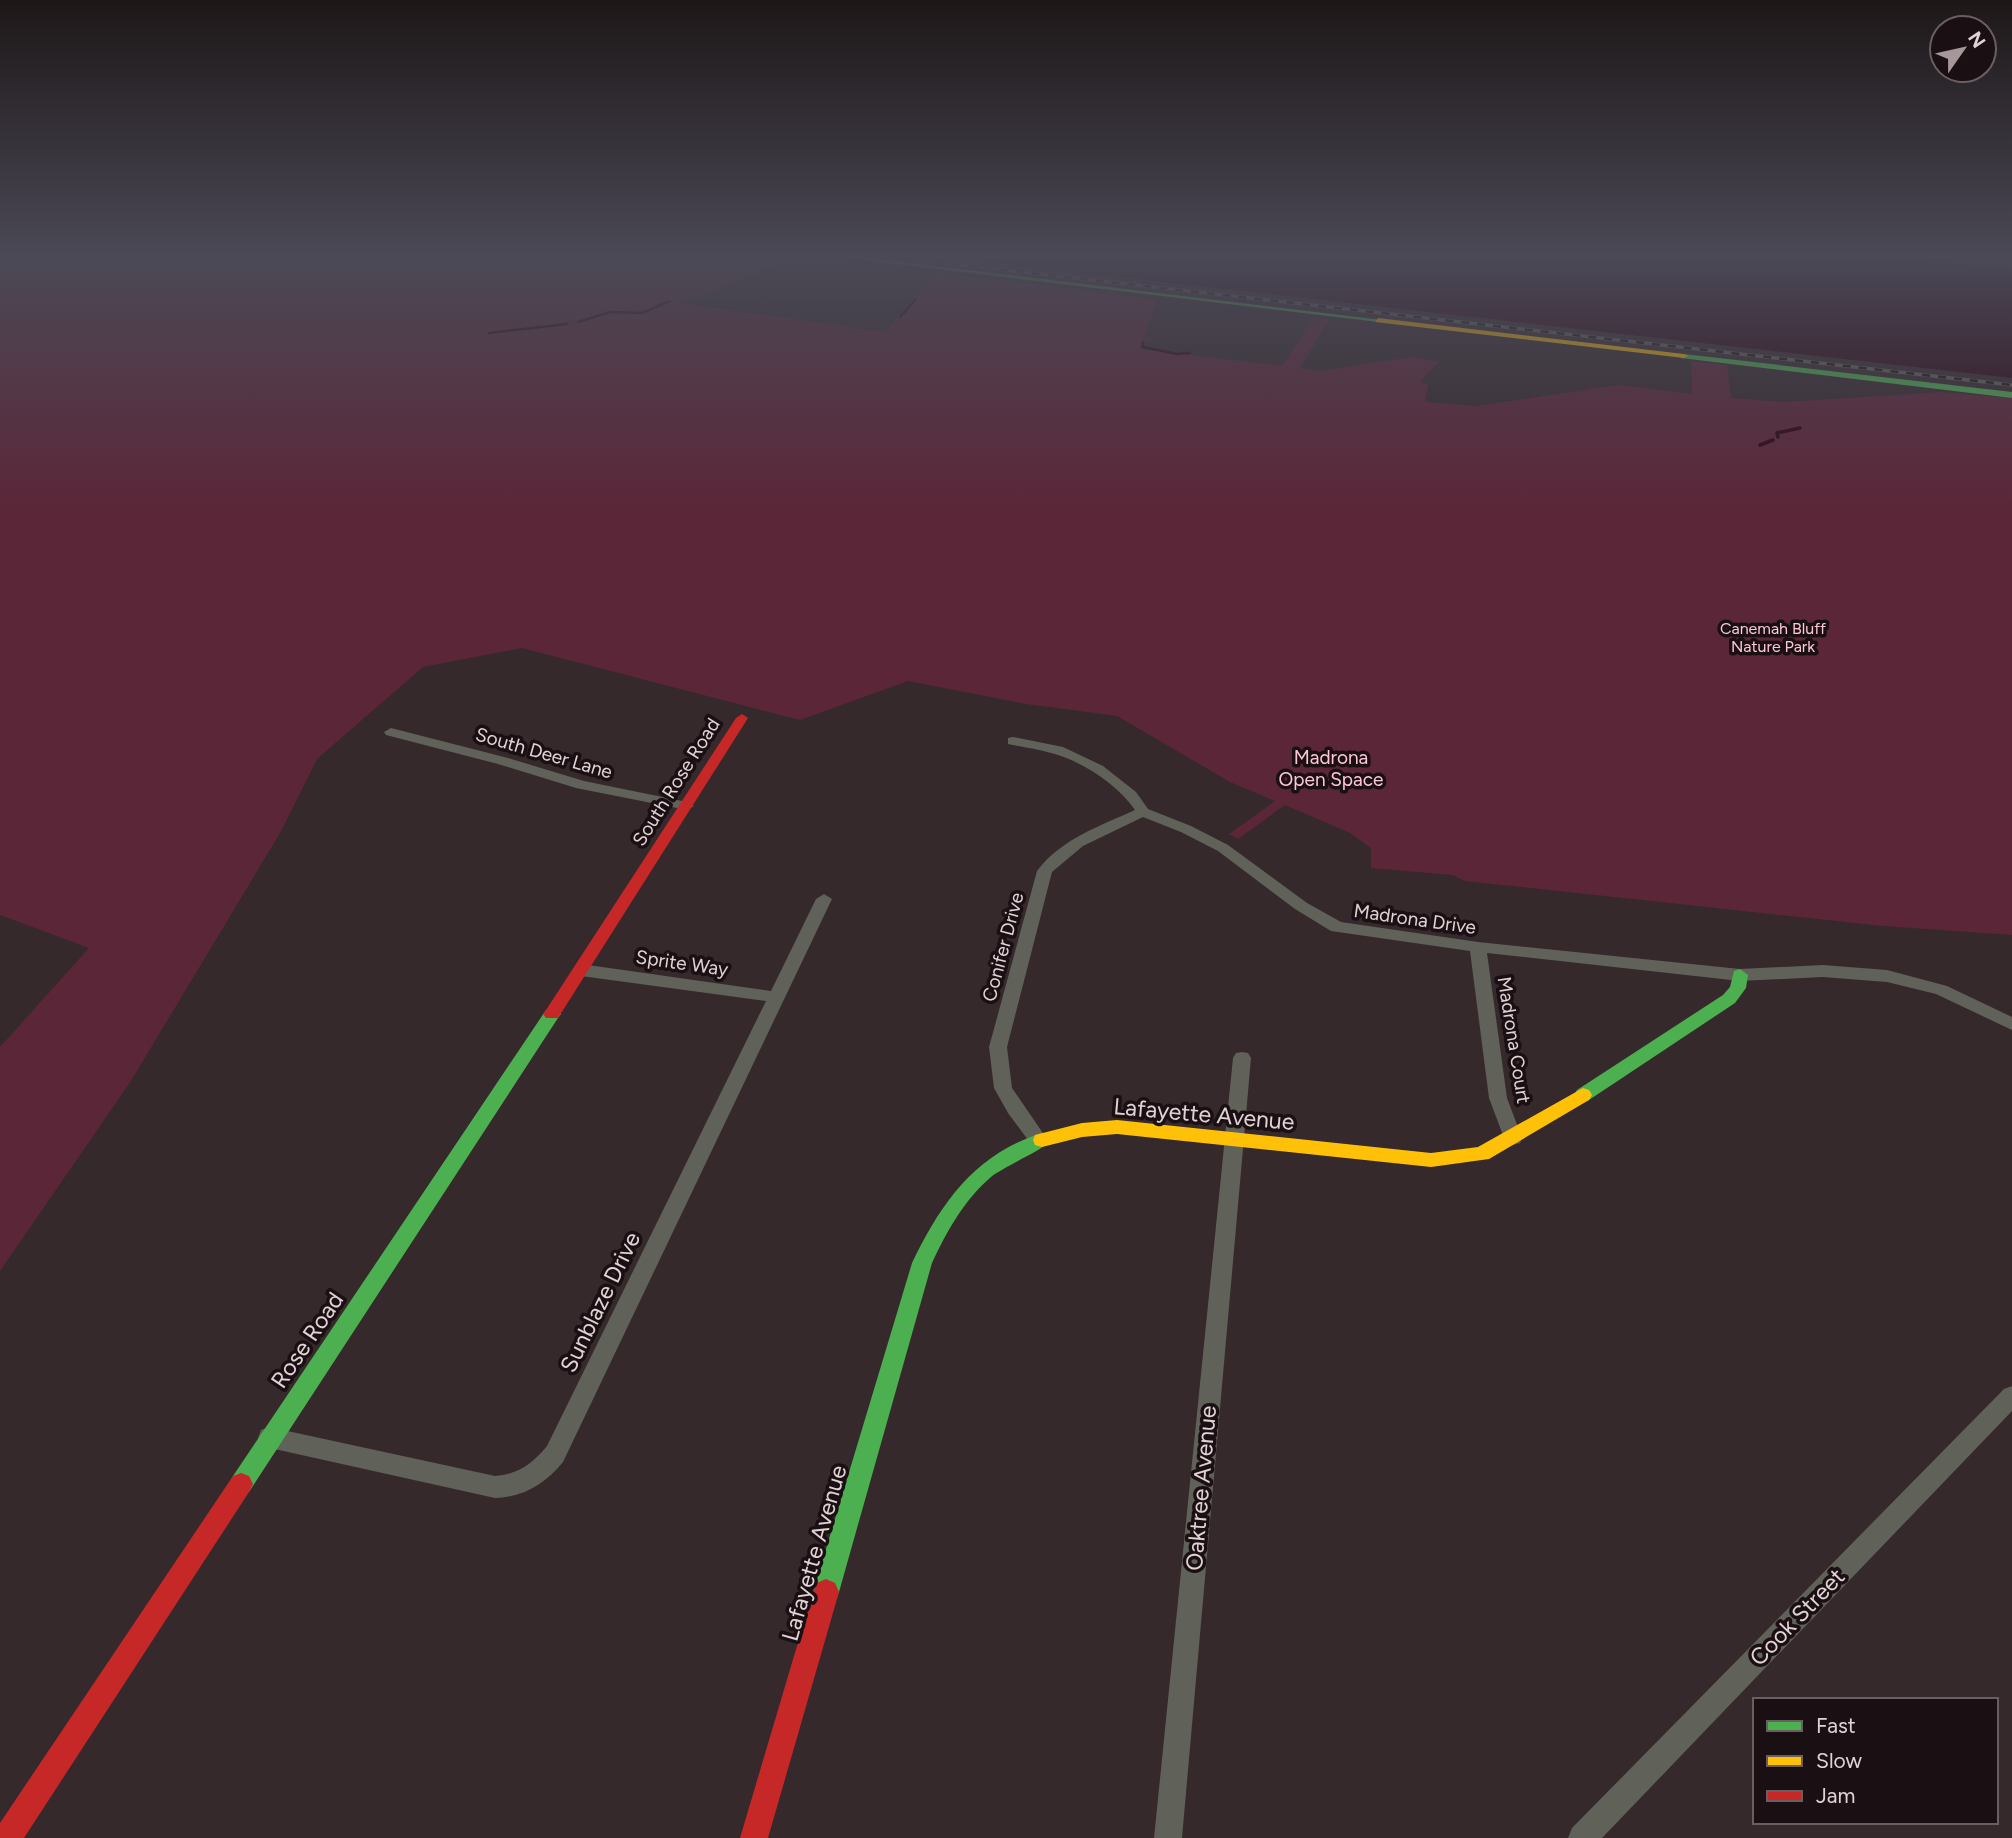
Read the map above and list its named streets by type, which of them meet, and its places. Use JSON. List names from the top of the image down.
{
  "streets": {
    "main road": ["South Rose Road", "Lafayette Avenue", "Rose Road"],
    "street": [
      "South Deer Lane",
      "Madrona Drive",
      "Conifer Drive",
      "Sprite Way",
      "Madrona Court",
      "Sunblaze Drive",
      "Oaktree Avenue",
      "Cook Street"
    ]
  },
  "crossings": [
    ["South Deer Lane", "South Rose Road"],
    ["South Rose Road", "Rose Road"],
    ["Madrona Drive", "Conifer Drive"],
    ["Madrona Drive", "Madrona Court"],
    ["Madrona Drive", "Lafayette Avenue"],
    ["Conifer Drive", "Lafayette Avenue"],
    ["Sprite Way", "Sunblaze Drive"],
    ["Sprite Way", "Rose Road"],
    ["Madrona Court", "Lafayette Avenue"],
    ["Lafayette Avenue", "Oaktree Avenue"],
    ["Sunblaze Drive", "Rose Road"]
  ],
  "parks": ["Canemah Bluff Nature Park", "Madrona Open Space"],
  "legend": ["Fast", "Slow", "Jam"],
  "north": "top right"
}
